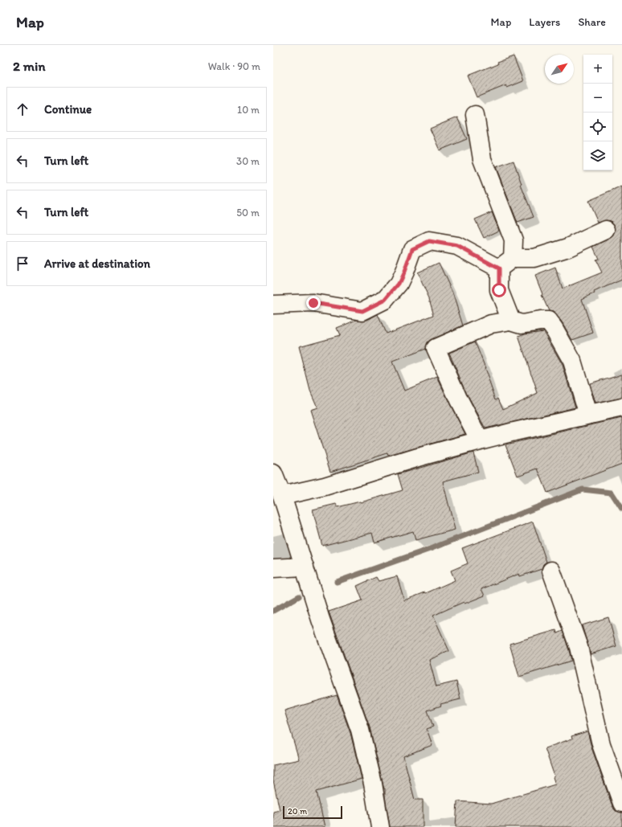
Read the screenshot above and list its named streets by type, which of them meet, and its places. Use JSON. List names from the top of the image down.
{
  "scale_bar": "20 m",
  "north": "top right",
  "page": {
    "header": "Map",
    "nav": ["Map", "Layers", "Share"],
    "heading": ["2 min", "Walk · 90 m"],
    "map_buttons": ["+", "−"],
    "list": [
      ["Continue", "10 m"],
      ["Turn left", "30 m"],
      ["Turn left", "50 m"],
      "Arrive at destination"
    ],
    "scale": "20 m"
  }
}
